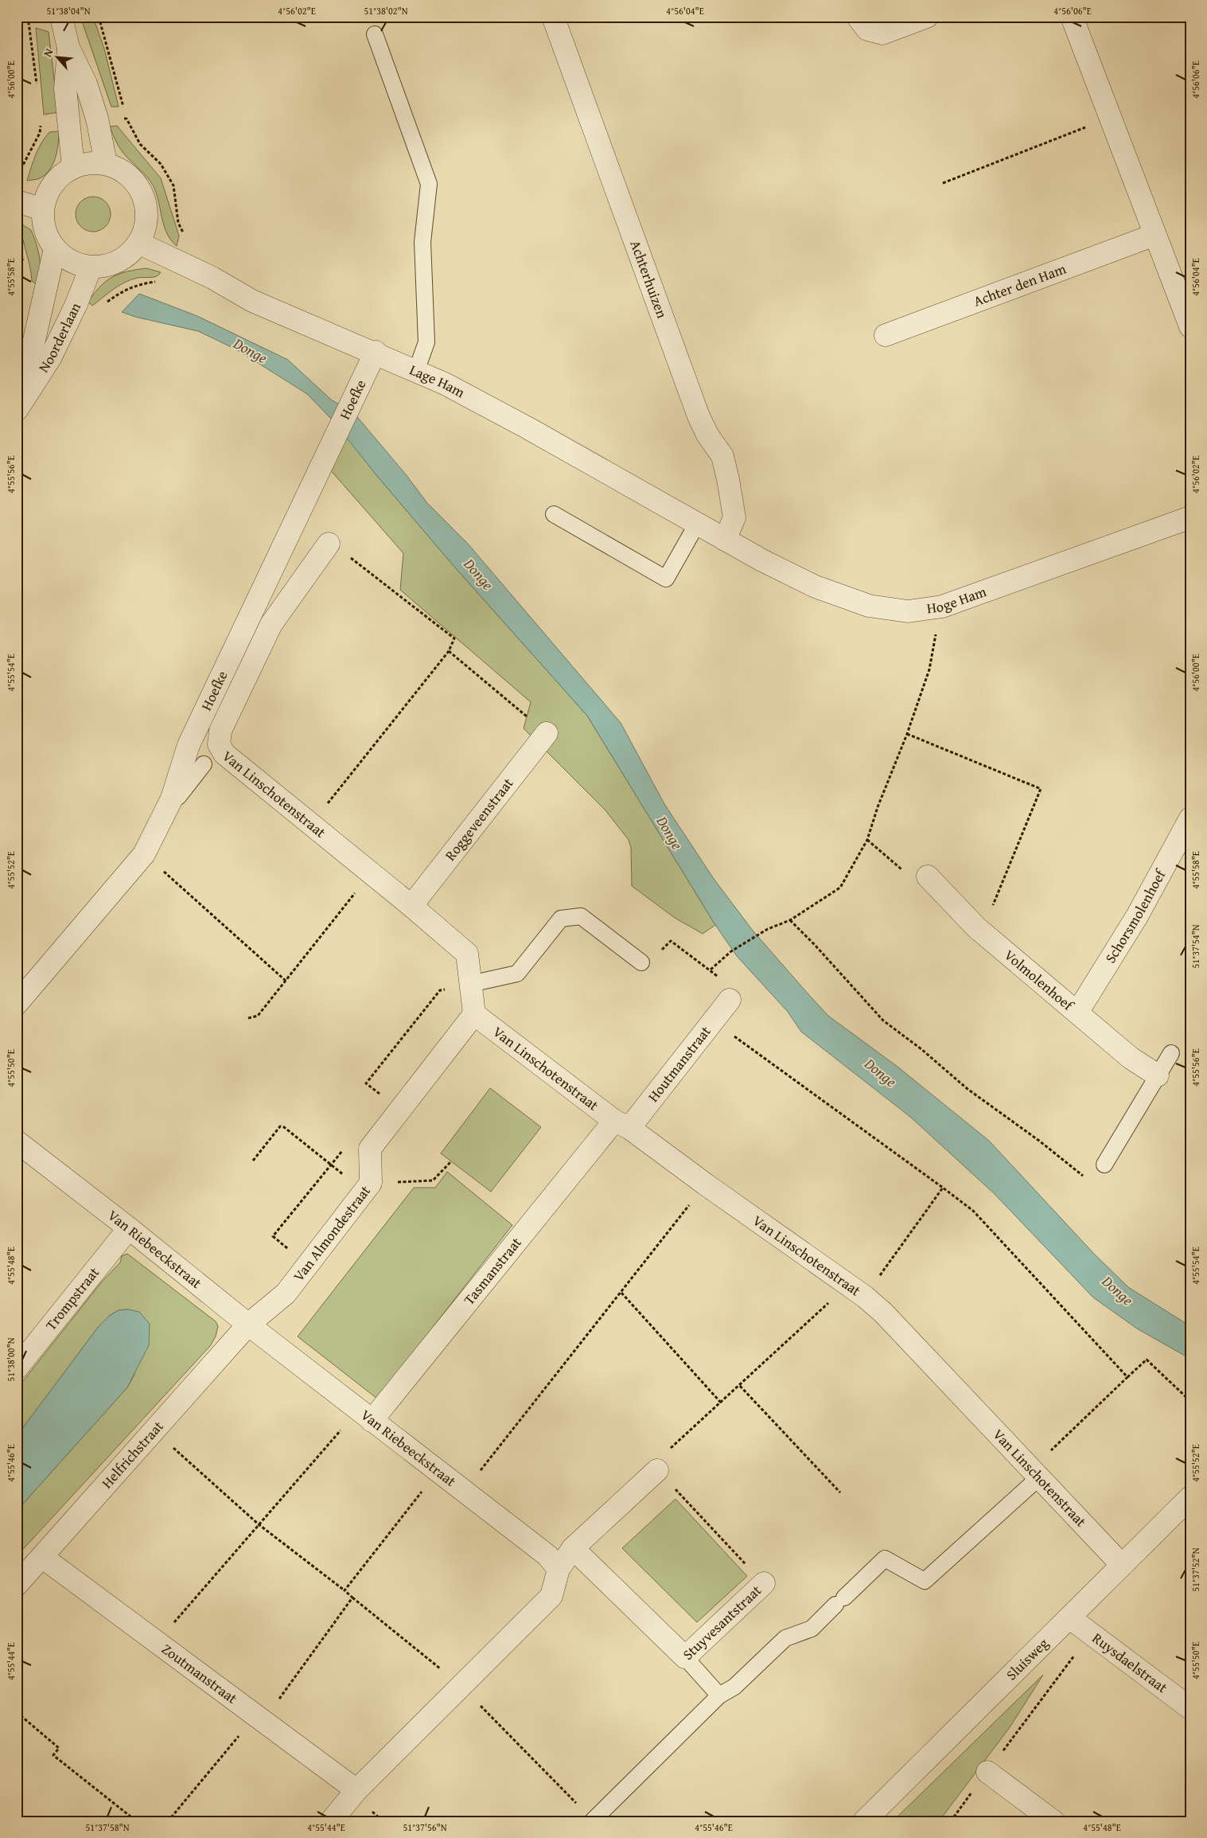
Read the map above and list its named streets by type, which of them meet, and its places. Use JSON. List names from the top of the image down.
{
  "streets": {
    "street": [
      "Achterhuizen",
      "Achter den Ham",
      "Noorderlaan",
      "Lage Ham",
      "Hoefke",
      "Hoge Ham",
      "Van Linschotenstraat",
      "Roggeveenstraat",
      "Schorsmolenhoef",
      "Volmolenhoef",
      "Houtmanstraat",
      "Van Almondestraat",
      "Van Riebeeckstraat",
      "Tasmanstraat",
      "Trompstraat",
      "Helfrichstraat",
      "Stuyvesantstraat",
      "Sluisweg",
      "Ruysdaelstraat",
      "Zoutmanstraat"
    ]
  },
  "crossings": [
    ["Achterhuizen", "Lage Ham"],
    ["Achterhuizen", "Hoge Ham"],
    ["Noorderlaan", "Lage Ham"],
    ["Lage Ham", "Hoefke"],
    ["Lage Ham", "Hoge Ham"],
    ["Van Linschotenstraat", "Roggeveenstraat"],
    ["Van Linschotenstraat", "Houtmanstraat"],
    ["Van Linschotenstraat", "Van Almondestraat"],
    ["Van Linschotenstraat", "Tasmanstraat"],
    ["Van Linschotenstraat", "Sluisweg"],
    ["Schorsmolenhoef", "Volmolenhoef"],
    ["Houtmanstraat", "Tasmanstraat"],
    ["Van Almondestraat", "Van Riebeeckstraat"],
    ["Van Almondestraat", "Helfrichstraat"],
    ["Van Riebeeckstraat", "Tasmanstraat"],
    ["Van Riebeeckstraat", "Trompstraat"],
    ["Van Riebeeckstraat", "Helfrichstraat"],
    ["Helfrichstraat", "Zoutmanstraat"],
    ["Sluisweg", "Ruysdaelstraat"]
  ],
  "water": ["Donge"],
  "north": "top left",
  "coordinates": [
    "51°38'04\"N",
    "4°56'02\"E",
    "51°38'02\"N",
    "4°56'04\"E",
    "4°56'06\"E",
    "4°56'00\"E",
    "4°55'58\"E",
    "4°55'56\"E",
    "4°55'54\"E",
    "4°55'52\"E",
    "51°37'54\"N",
    "4°55'50\"E",
    "4°55'48\"E",
    "51°38'00\"N",
    "4°55'46\"E",
    "51°37'52\"N",
    "4°55'44\"E",
    "51°37'58\"N",
    "51°37'56\"N"
  ]
}
